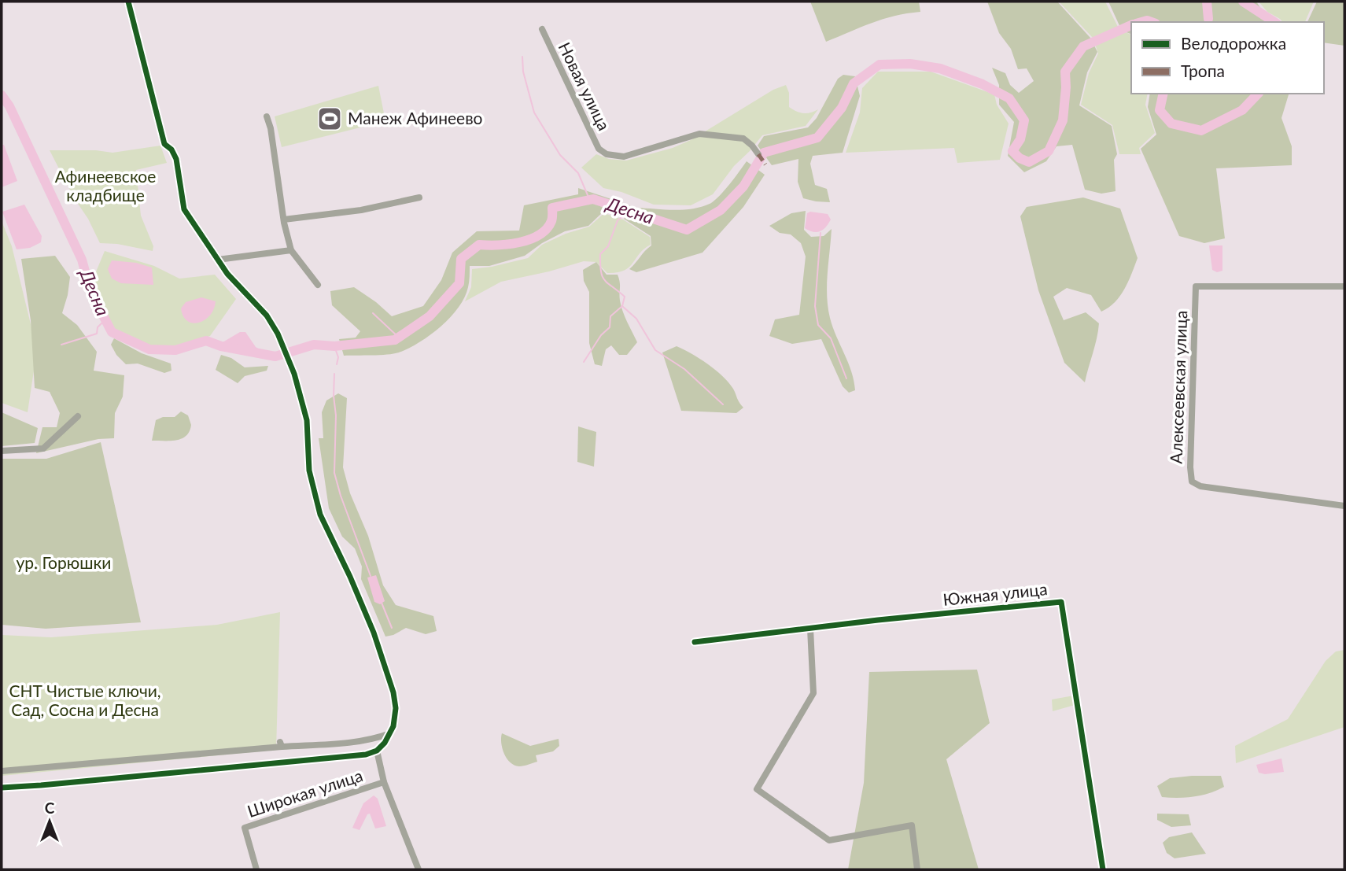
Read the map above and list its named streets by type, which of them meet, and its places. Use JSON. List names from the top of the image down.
{
  "streets": {
    "street": [
      "Новая улица",
      "Алексеевская улица",
      "Южная улица",
      "Широкая улица"
    ]
  },
  "water": ["Десна"],
  "parks": ["Афинеевское кладбище", "ур. Горюшки", "СНТ Чистые ключи, Сад, Сосна и Десна"],
  "places": {
    "sports": ["Манеж Афинеево"]
  },
  "legend": ["Велодорожка", "Тропа"],
  "north": "top"
}
